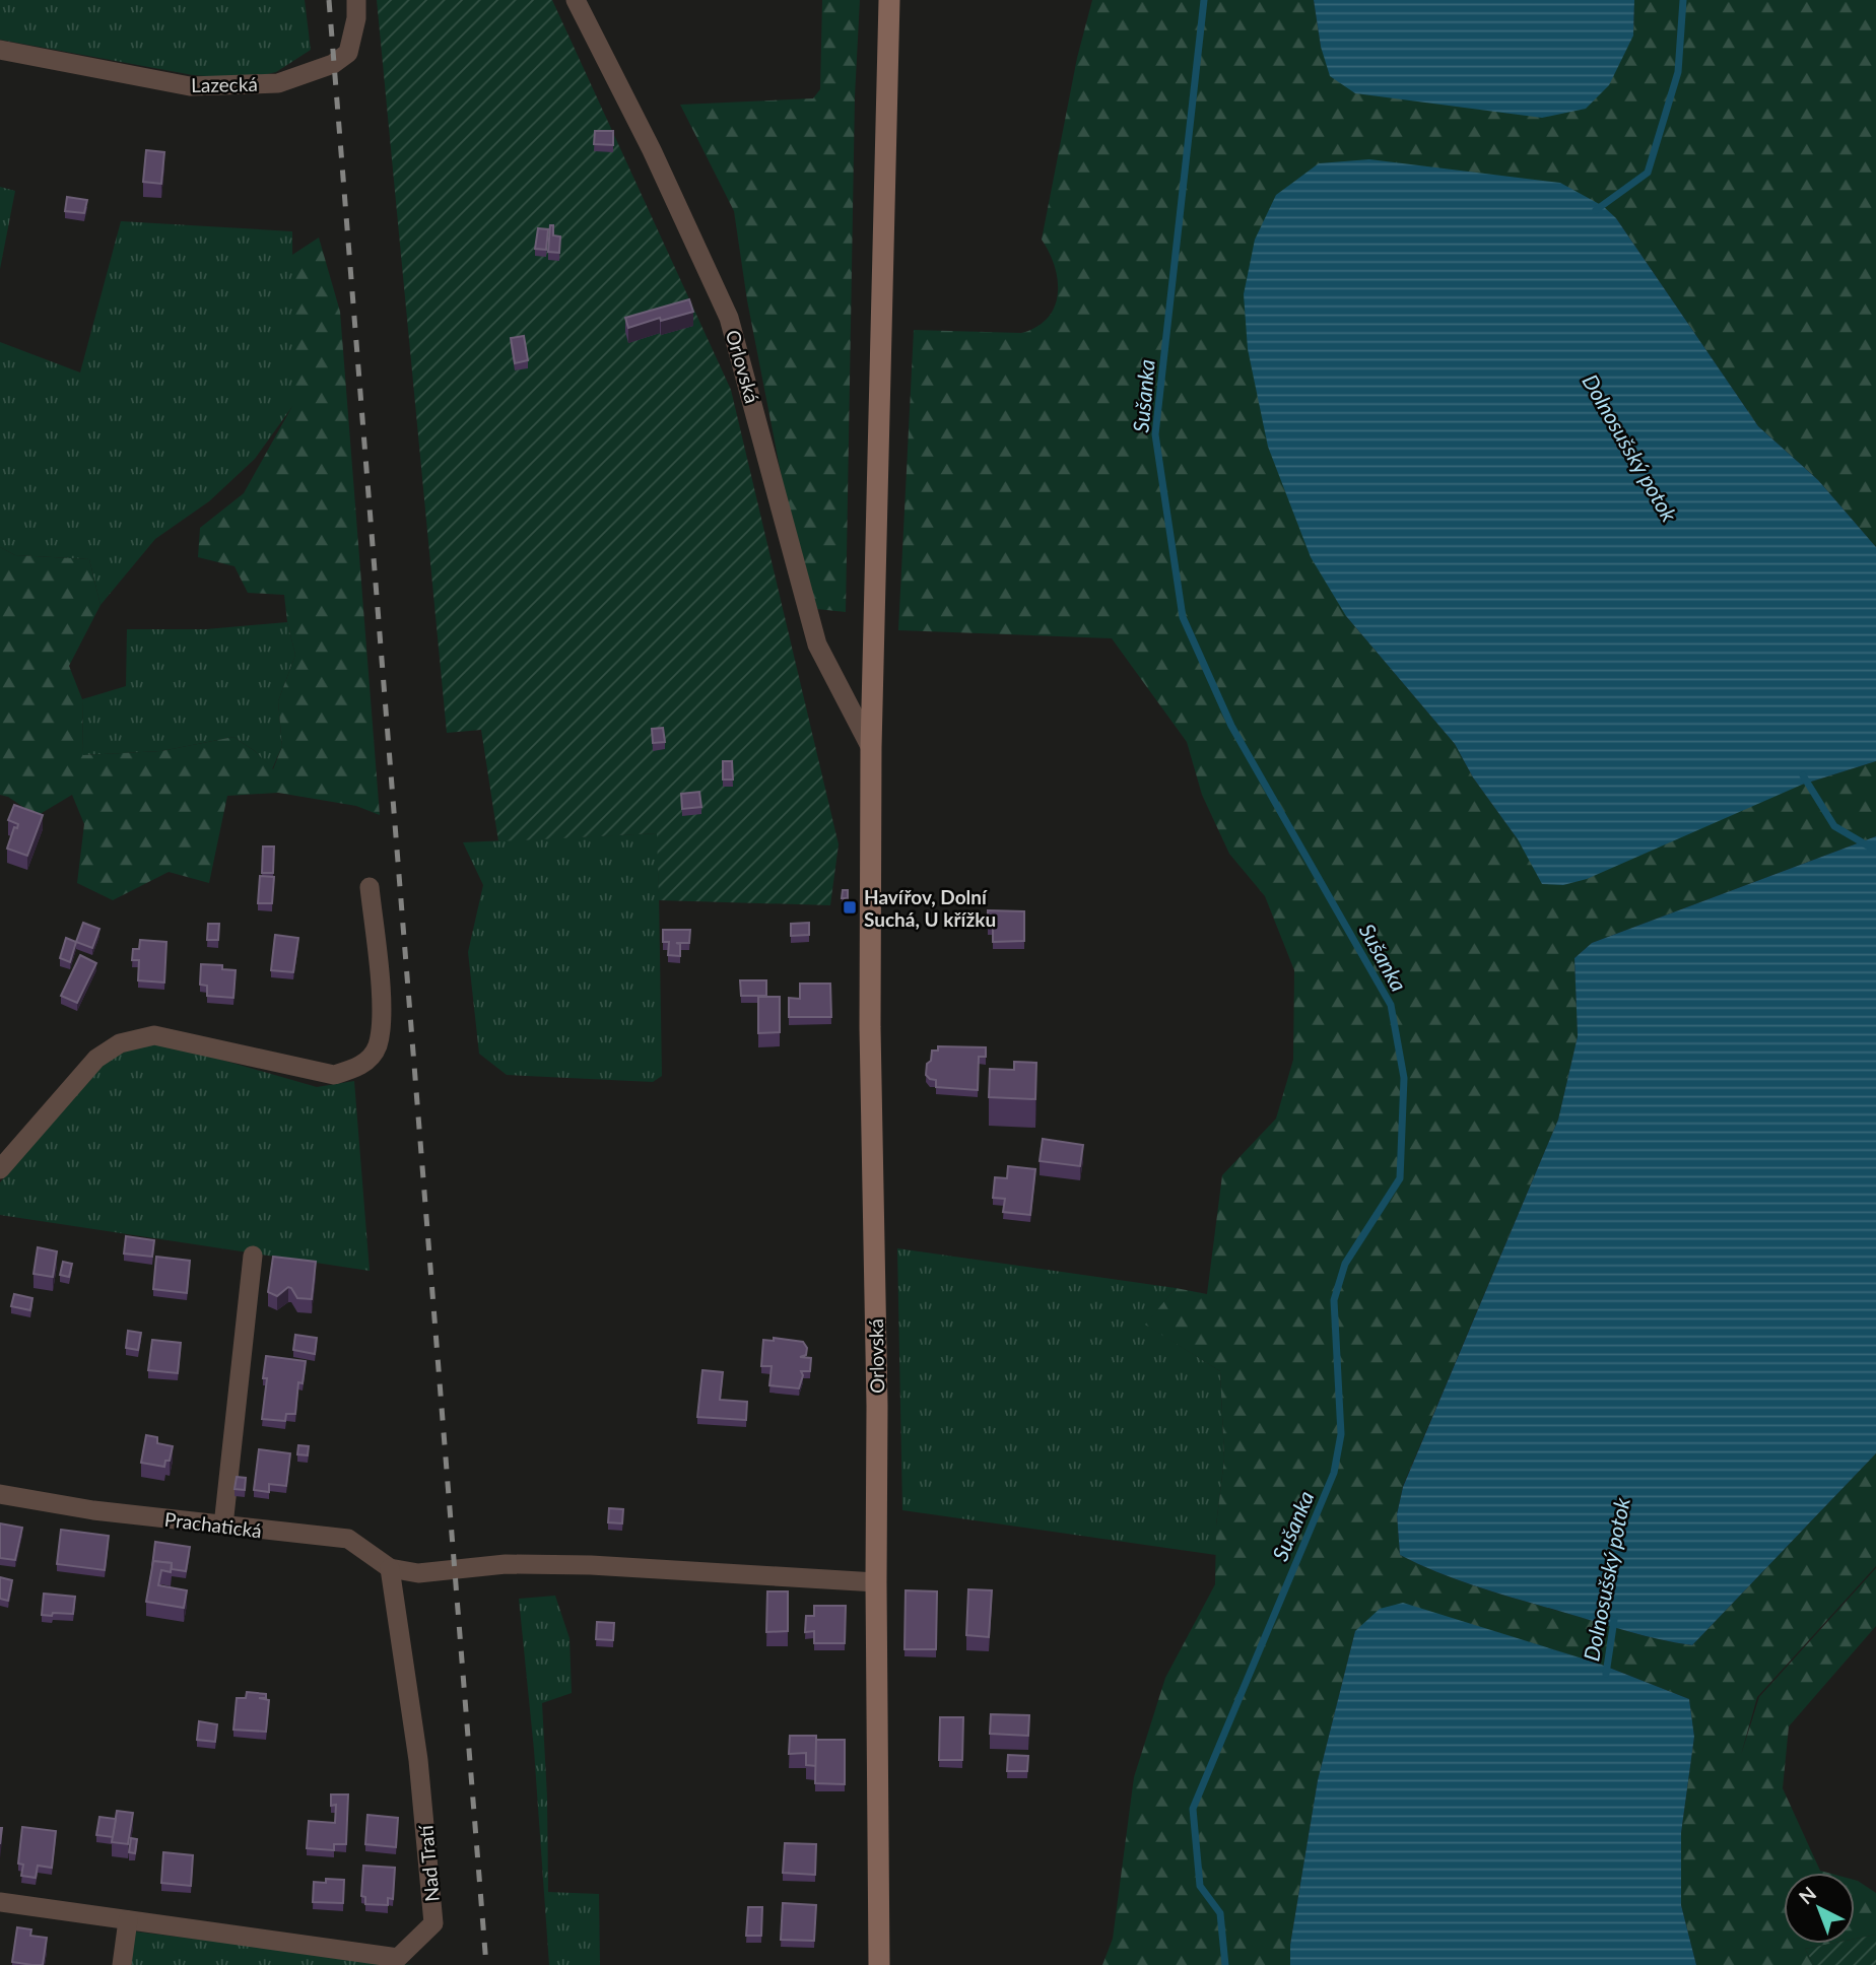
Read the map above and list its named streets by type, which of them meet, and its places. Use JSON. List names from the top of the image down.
{
  "streets": {
    "main road": ["Orlovská"],
    "street": ["Lazecká", "Prachatická", "Nad Tratí"]
  },
  "crossings": [
    ["Orlovská", "Prachatická"],
    ["Prachatická", "Nad Tratí"]
  ],
  "water": ["Sušanka", "Dolnosušský potok"],
  "places": {
    "transit": ["Havířov, Dolní Suchá, U křížku"]
  },
  "north": "top left"
}
